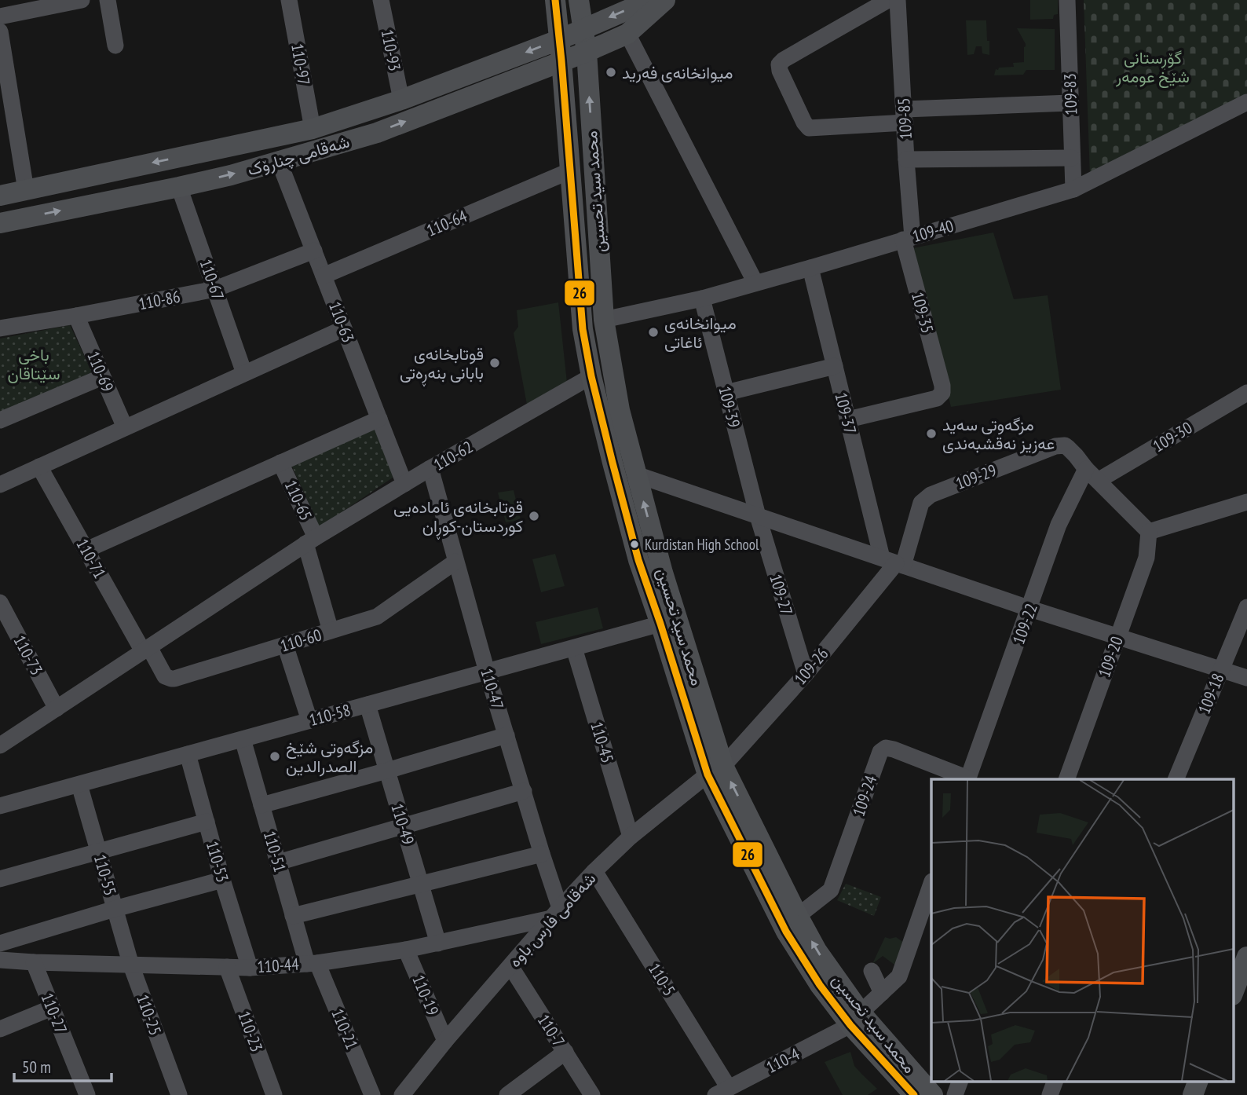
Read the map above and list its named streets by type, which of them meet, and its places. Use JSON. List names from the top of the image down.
{
  "streets": {
    "main road": ["شەقامی چنارۆک", "محمد سید تحسین"],
    "street": [
      "110-93",
      "110-97",
      "109-83",
      "109-85",
      "110-64",
      "109-40",
      "110-67",
      "110-86",
      "109-35",
      "110-63",
      "110-69",
      "109-39",
      "109-37",
      "109-30",
      "110-62",
      "109-29",
      "110-65",
      "110-71",
      "109-27",
      "109-22",
      "110-60",
      "110-73",
      "109-20",
      "109-26",
      "110-47",
      "109-18",
      "110-58",
      "110-45",
      "109-24",
      "110-49",
      "110-51",
      "110-53",
      "110-55",
      "شەقامی فارس باوە",
      "110-44",
      "110-5",
      "110-19",
      "110-27",
      "110-25",
      "110-21",
      "110-7",
      "110-23",
      "110-4"
    ]
  },
  "crossings": [
    ["110-93", "شەقامی چنارۆک"],
    ["110-97", "شەقامی چنارۆک"],
    ["109-83", "109-40"],
    ["109-85", "109-40"],
    ["109-85", "109-35"],
    ["شەقامی چنارۆک", "محمد سید تحسین"],
    ["شەقامی چنارۆک", "110-67"],
    ["شەقامی چنارۆک", "110-63"],
    ["محمد سید تحسین", "109-40"],
    ["محمد سید تحسین", "109-26"],
    ["محمد سید تحسین", "109-24"],
    ["محمد سید تحسین", "شەقامی فارس باوە"],
    ["محمد سید تحسین", "110-4"],
    ["110-64", "110-63"],
    ["109-40", "109-35"],
    ["109-40", "109-39"],
    ["109-40", "109-37"],
    ["110-67", "110-86"],
    ["110-86", "110-63"],
    ["110-86", "110-69"],
    ["109-35", "109-37"],
    ["110-63", "110-62"],
    ["109-39", "109-27"],
    ["109-37", "109-29"],
    ["109-37", "109-26"],
    ["110-62", "110-65"],
    ["110-62", "110-71"],
    ["110-62", "110-60"],
    ["110-62", "110-73"],
    ["110-62", "110-47"],
    ["109-29", "109-22"],
    ["109-29", "109-26"],
    ["110-65", "110-60"],
    ["110-71", "110-60"],
    ["109-27", "109-26"],
    ["109-22", "109-24"],
    ["110-60", "110-47"],
    ["109-26", "شەقامی فارس باوە"],
    ["110-47", "110-58"],
    ["110-47", "شەقامی فارس باوە"],
    ["110-47", "110-44"],
    ["110-58", "110-45"],
    ["110-58", "110-49"],
    ["110-58", "110-51"],
    ["110-58", "110-53"],
    ["110-58", "110-55"],
    ["110-45", "شەقامی فارس باوە"],
    ["110-49", "110-44"],
    ["110-51", "110-44"],
    ["110-51", "110-21"],
    ["110-53", "110-44"],
    ["110-55", "110-44"],
    ["110-55", "110-25"],
    ["شەقامی فارس باوە", "110-44"],
    ["شەقامی فارس باوە", "110-5"],
    ["شەقامی فارس باوە", "110-19"],
    ["شەقامی فارس باوە", "110-7"],
    ["110-44", "110-19"],
    ["110-44", "110-27"],
    ["110-44", "110-25"],
    ["110-44", "110-21"],
    ["110-44", "110-23"],
    ["110-5", "110-4"]
  ],
  "parks": ["گۆڕستانی شێخ عومەر", "باخی سێتاقان"],
  "places": [
    "میوانخانەی فەرید",
    "میوانخانەی ئاغاتی",
    "قوتابخانەی بابانی بنەڕەتی",
    "مزگەوتی سەید عەزیز نەقشبەندی",
    "قوتابخانەی ئامادەیی کوردستان-کوڕان",
    "Kurdistan High School",
    "مزگەوتی شێخ الصدرالدين"
  ],
  "lines": ["transit line 26"],
  "scale_bar": "50 m"
}
